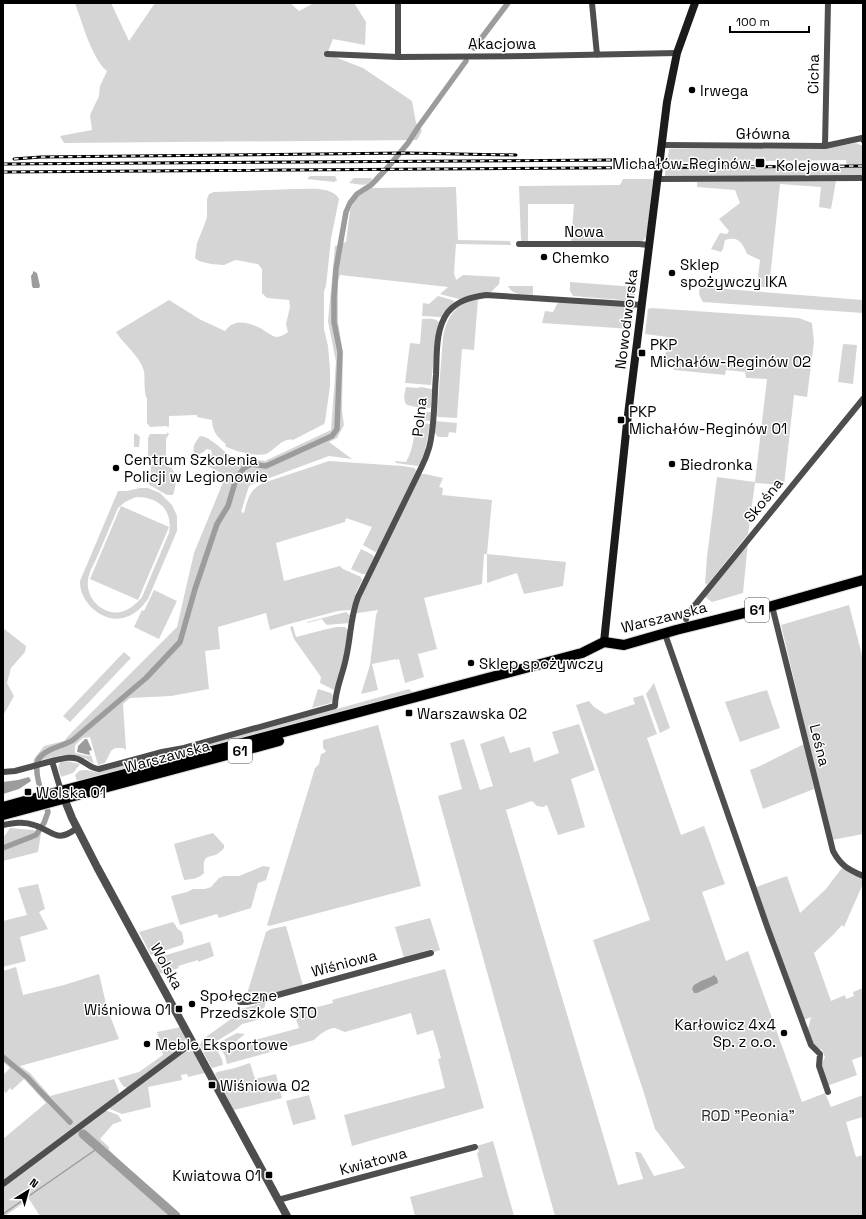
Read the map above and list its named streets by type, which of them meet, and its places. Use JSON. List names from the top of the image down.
{
  "streets": {
    "main road": ["Nowodworska", "61", "Warszawska"],
    "street": [
      "Akacjowa",
      "Cicha",
      "Główna",
      "Kolejowa",
      "Nowa",
      "Polna",
      "Skośna",
      "Leśna",
      "Wiśniowa",
      "Wolska",
      "Kwiatowa"
    ]
  },
  "crossings": [
    ["Akacjowa", "Nowodworska"],
    ["Cicha", "Główna"],
    ["Główna", "Nowodworska"],
    ["Kolejowa", "Nowodworska"],
    ["Nowa", "Nowodworska"],
    ["Nowodworska", "Polna"],
    ["Nowodworska", "Warszawska"],
    ["Warszawska", "Leśna"],
    ["Warszawska", "Wolska"],
    ["Wolska", "Kwiatowa"]
  ],
  "parks": ["ROD \"Peonia\""],
  "places": {
    "other": [
      "Irwega",
      "Chemko",
      "Sklep spożywczy IKA",
      "Biedronka",
      "Centrum Szkolenia Policji w Legionowie",
      "Sklep spożywczy",
      "Społeczne Przedszkole STO",
      "Karłowicz 4x4 Sp. z o.o.",
      "Meble Eksportowe"
    ],
    "transit": [
      "Michałów-Reginów",
      "PKP Michałów-Reginów 02",
      "PKP Michałów-Reginów 01",
      "Warszawska 02",
      "Wolska 01",
      "Wiśniowa 01",
      "Wiśniowa 02",
      "Kwiatowa 01"
    ]
  },
  "scale_bar": "100 m",
  "north": "top right"
}
